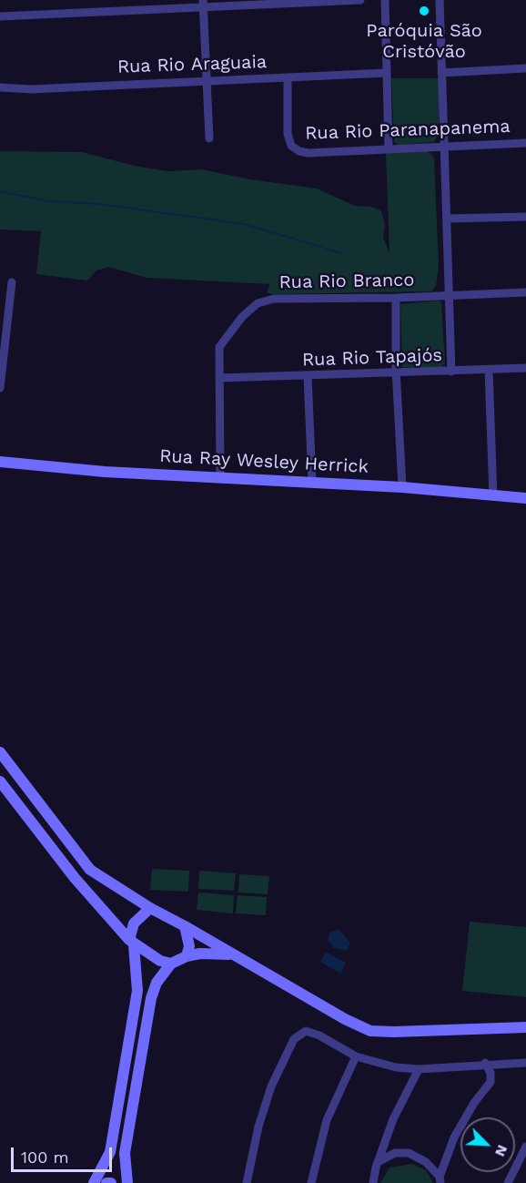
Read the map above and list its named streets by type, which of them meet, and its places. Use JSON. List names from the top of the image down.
{
  "streets": {
    "street": [
      "Rua Rio Araguaia",
      "Rua Rio Paranapanema",
      "Rua Rio Branco",
      "Rua Rio Tapajós",
      "Rua Ray Wesley Herrick"
    ]
  },
  "crossings": [
    ["Rua Rio Araguaia", "Rua Rio Paranapanema"],
    ["Rua Rio Branco", "Rua Rio Tapajós"],
    ["Rua Rio Branco", "Rua Ray Wesley Herrick"]
  ],
  "places": ["Paróquia São Cristóvão"],
  "scale_bar": "100 m",
  "north": "bottom right"
}
